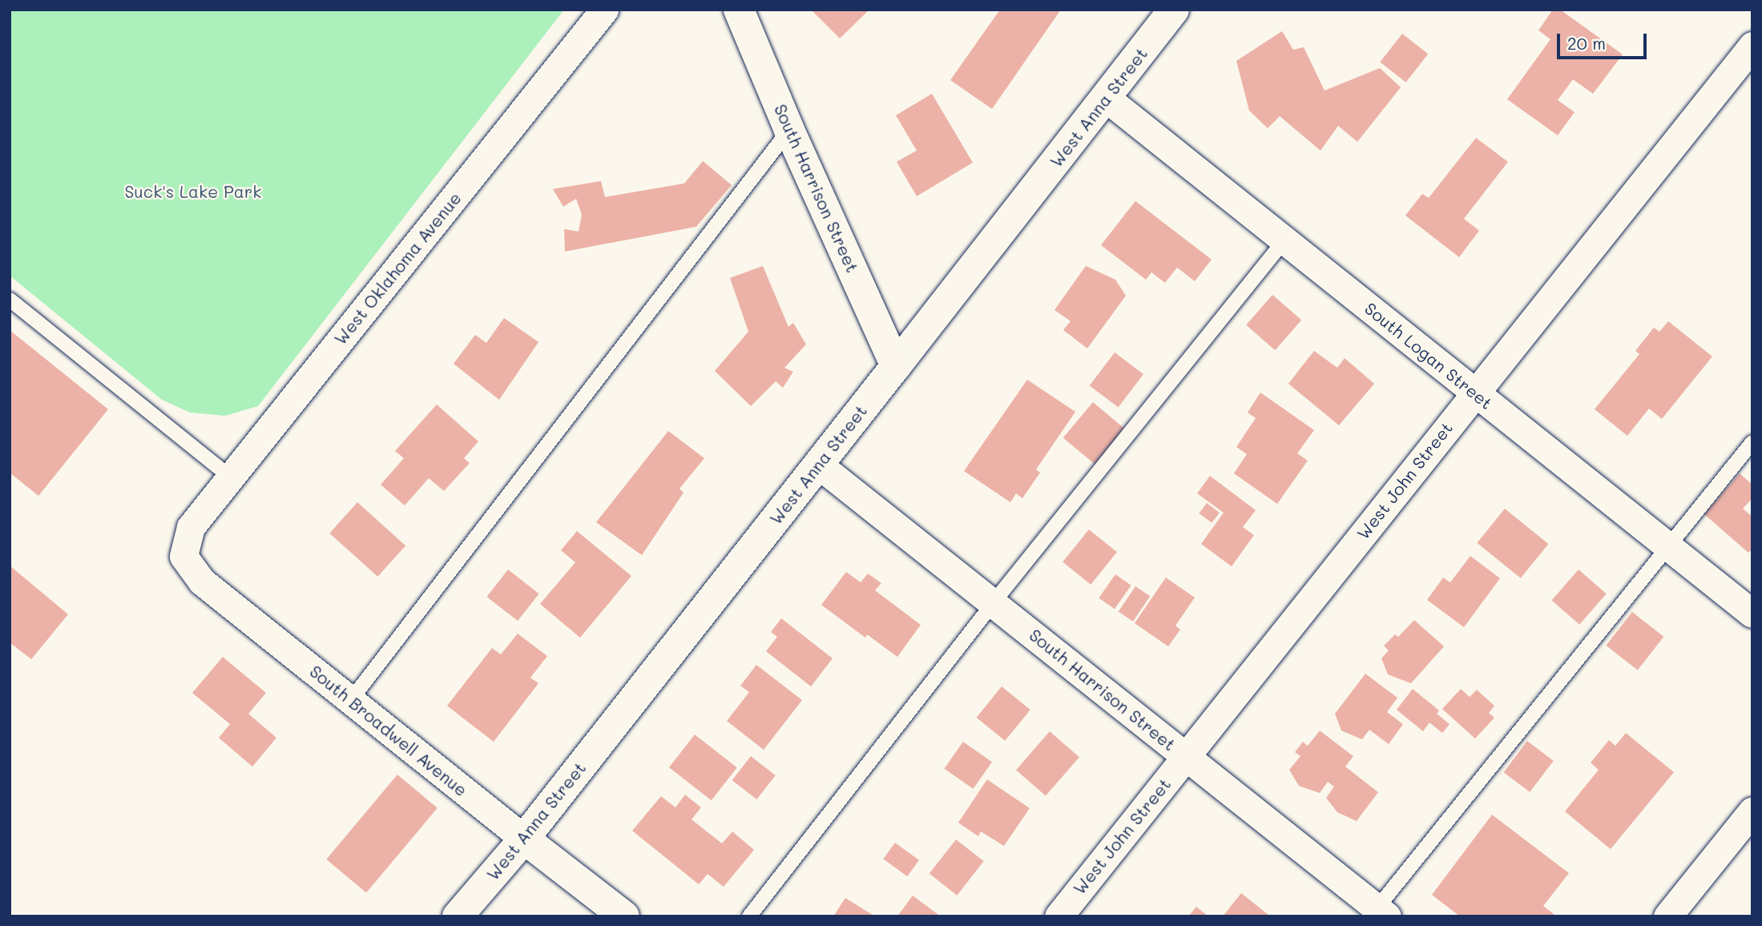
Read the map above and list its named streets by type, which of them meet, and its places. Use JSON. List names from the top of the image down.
{
  "streets": {
    "main road": ["West Anna Street", "South Harrison Street", "South Broadwell Avenue"],
    "street": ["West Oklahoma Avenue", "South Logan Street", "West John Street"]
  },
  "crossings": [
    ["West Anna Street", "South Harrison Street"],
    ["West Anna Street", "South Logan Street"],
    ["West Anna Street", "South Broadwell Avenue"],
    ["South Harrison Street", "West John Street"],
    ["West Oklahoma Avenue", "South Broadwell Avenue"],
    ["South Logan Street", "West John Street"]
  ],
  "parks": ["Suck's Lake Park"],
  "scale_bar": "20 m"
}
